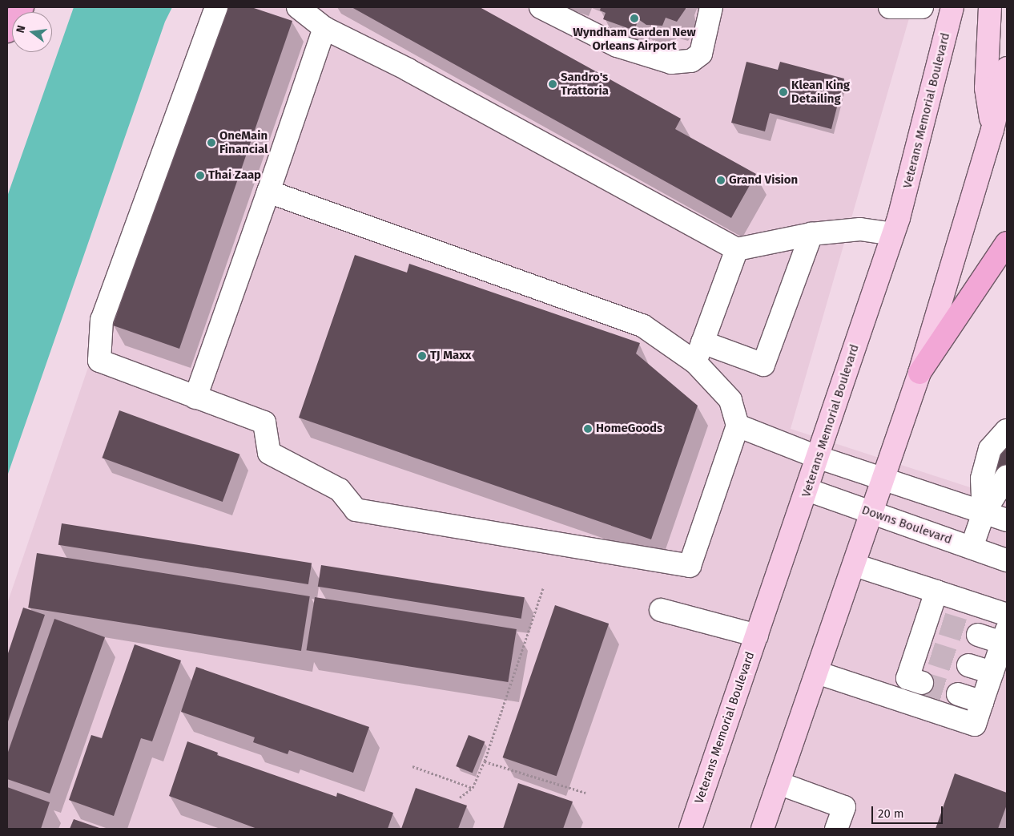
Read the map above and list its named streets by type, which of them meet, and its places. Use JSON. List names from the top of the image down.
{
  "streets": {
    "main road": ["Veterans Memorial Boulevard"],
    "street": ["Downs Boulevard"]
  },
  "crossings": [
    ["Veterans Memorial Boulevard", "Downs Boulevard"]
  ],
  "places": [
    "Wyndham Garden New Orleans Airport",
    "Sandro's Trattoria",
    "Klean King Detailing",
    "OneMain Financial",
    "Thai Zaap",
    "Grand Vision",
    "TJ Maxx",
    "HomeGoods"
  ],
  "scale_bar": "20 m",
  "north": "left"
}
